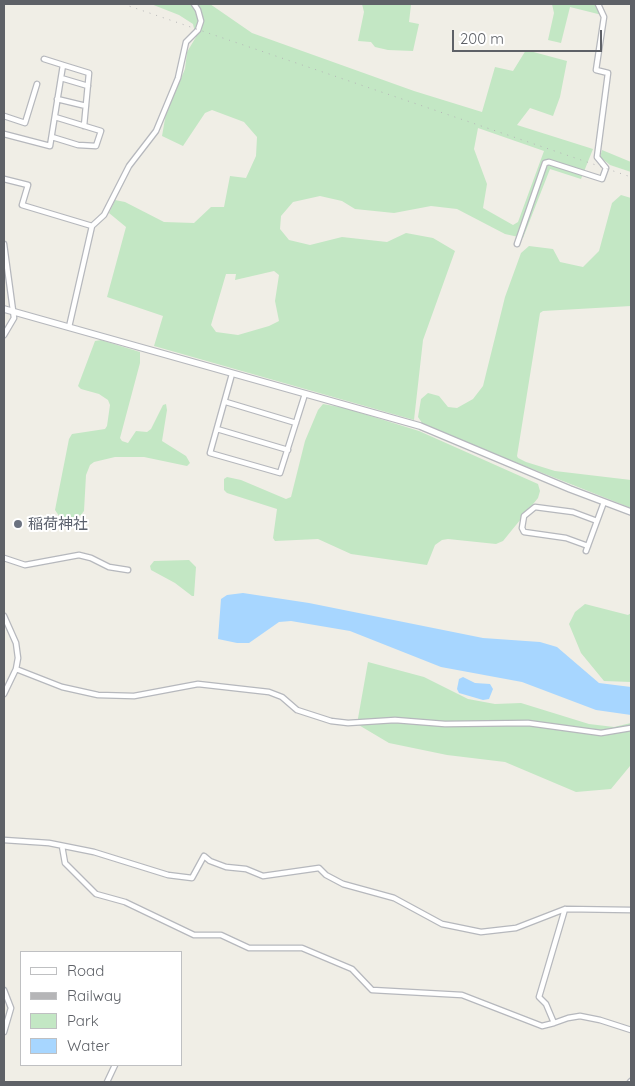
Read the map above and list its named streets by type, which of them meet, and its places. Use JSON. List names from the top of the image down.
{
  "places": ["稲荷神社"],
  "legend": [
    "Road",
    "Railway",
    "Park",
    "Water"
  ],
  "scale_bar": "200 m"
}
